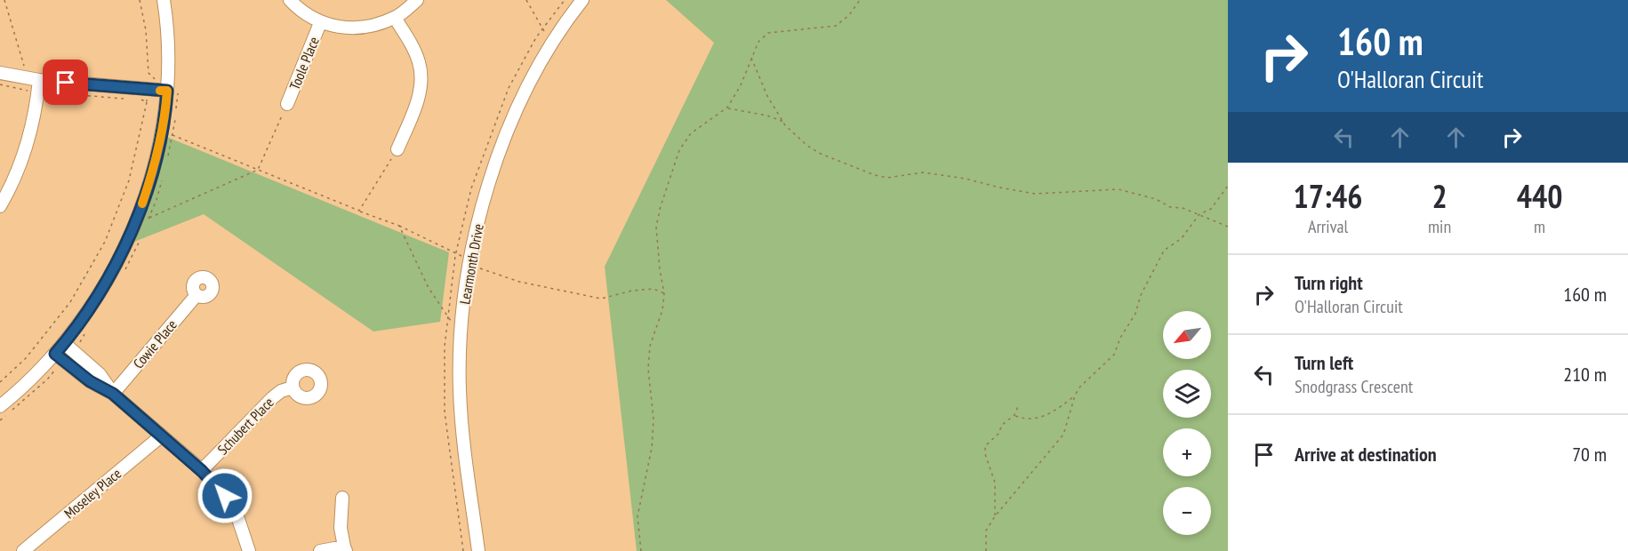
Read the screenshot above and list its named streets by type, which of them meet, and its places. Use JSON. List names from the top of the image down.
{
  "streets": {
    "street": [
      "Toole Place",
      "Learmonth Drive",
      "Cowie Place",
      "Schubert Place",
      "Moseley Place"
    ]
  },
  "north": "bottom left",
  "page": {
    "turn": ["160 m", "O'Halloran Circuit"],
    "eta": [
      "17:46",
      "Arrival",
      "2",
      "min",
      "440",
      "m"
    ],
    "list": [
      {
        "name": "Turn right",
        "note": "O'Halloran Circuit",
        "value": "160 m"
      },
      {
        "name": "Turn left",
        "note": "Snodgrass Crescent",
        "value": "210 m"
      },
      {
        "name": "Arrive at destination",
        "value": "70 m"
      }
    ],
    "map_buttons": ["+", "−"]
  }
}
